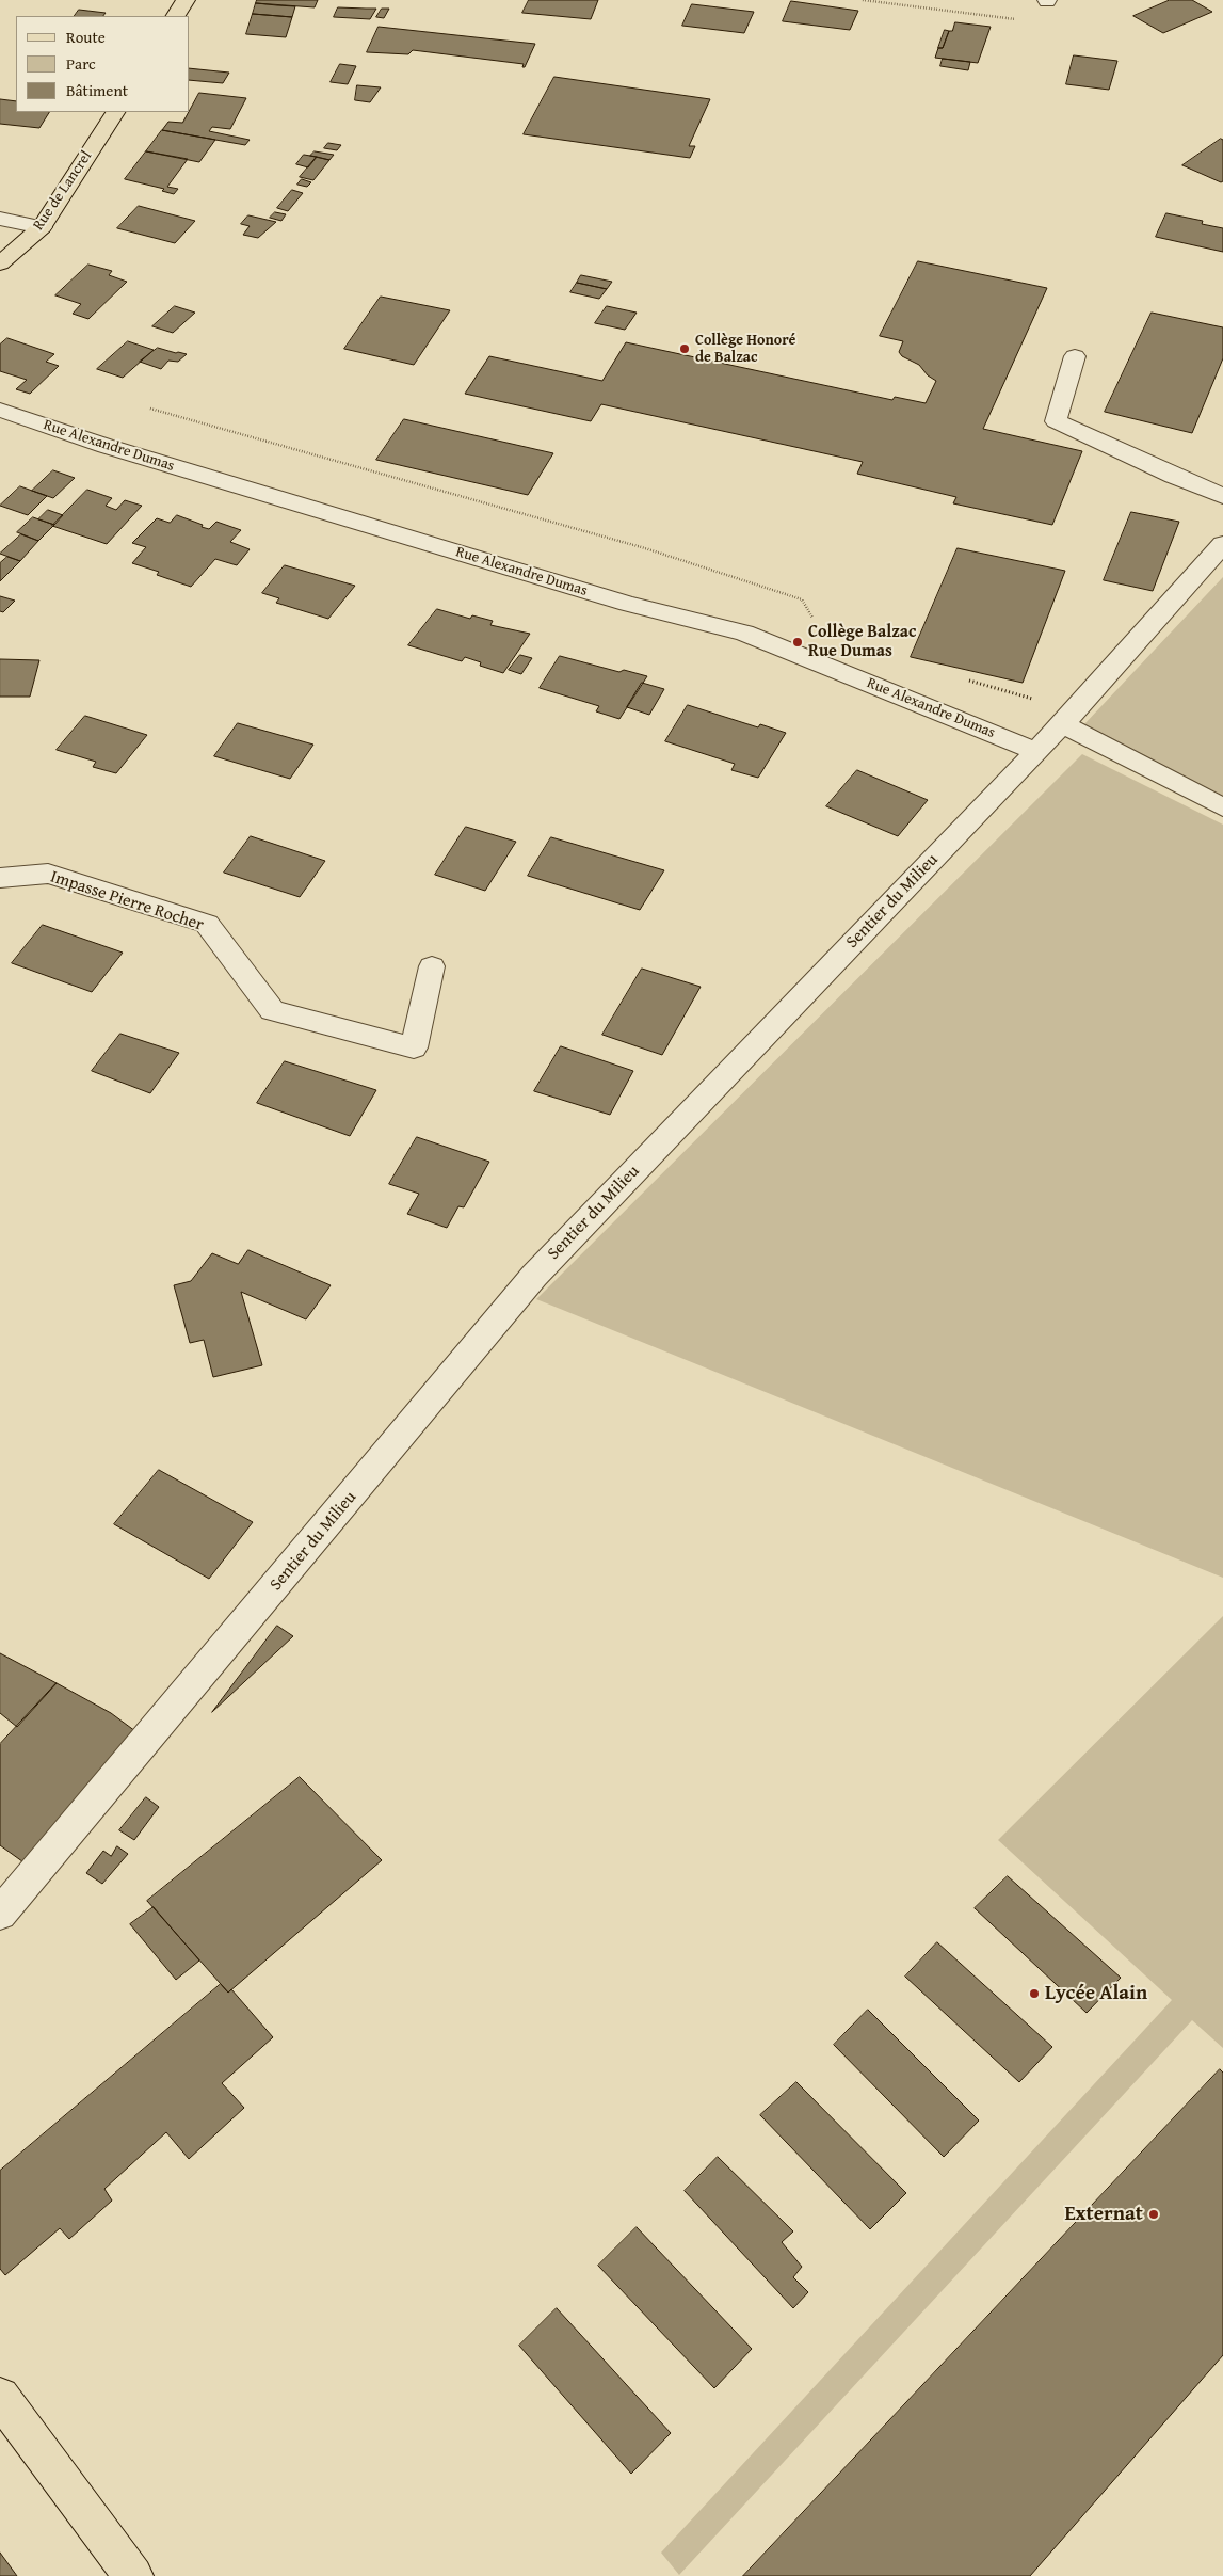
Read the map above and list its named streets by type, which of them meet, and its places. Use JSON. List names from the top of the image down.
{
  "streets": {
    "main road": ["Rue de Lancrel"],
    "street": ["Rue Alexandre Dumas", "Impasse Pierre Rocher", "Sentier du Milieu"]
  },
  "crossings": [
    ["Rue Alexandre Dumas", "Sentier du Milieu"]
  ],
  "places": [
    "Collège Honoré de Balzac",
    "Collège Balzac Rue Dumas",
    "Lycée Alain",
    "Externat"
  ],
  "legend": ["Route", "Parc", "Bâtiment"]
}
